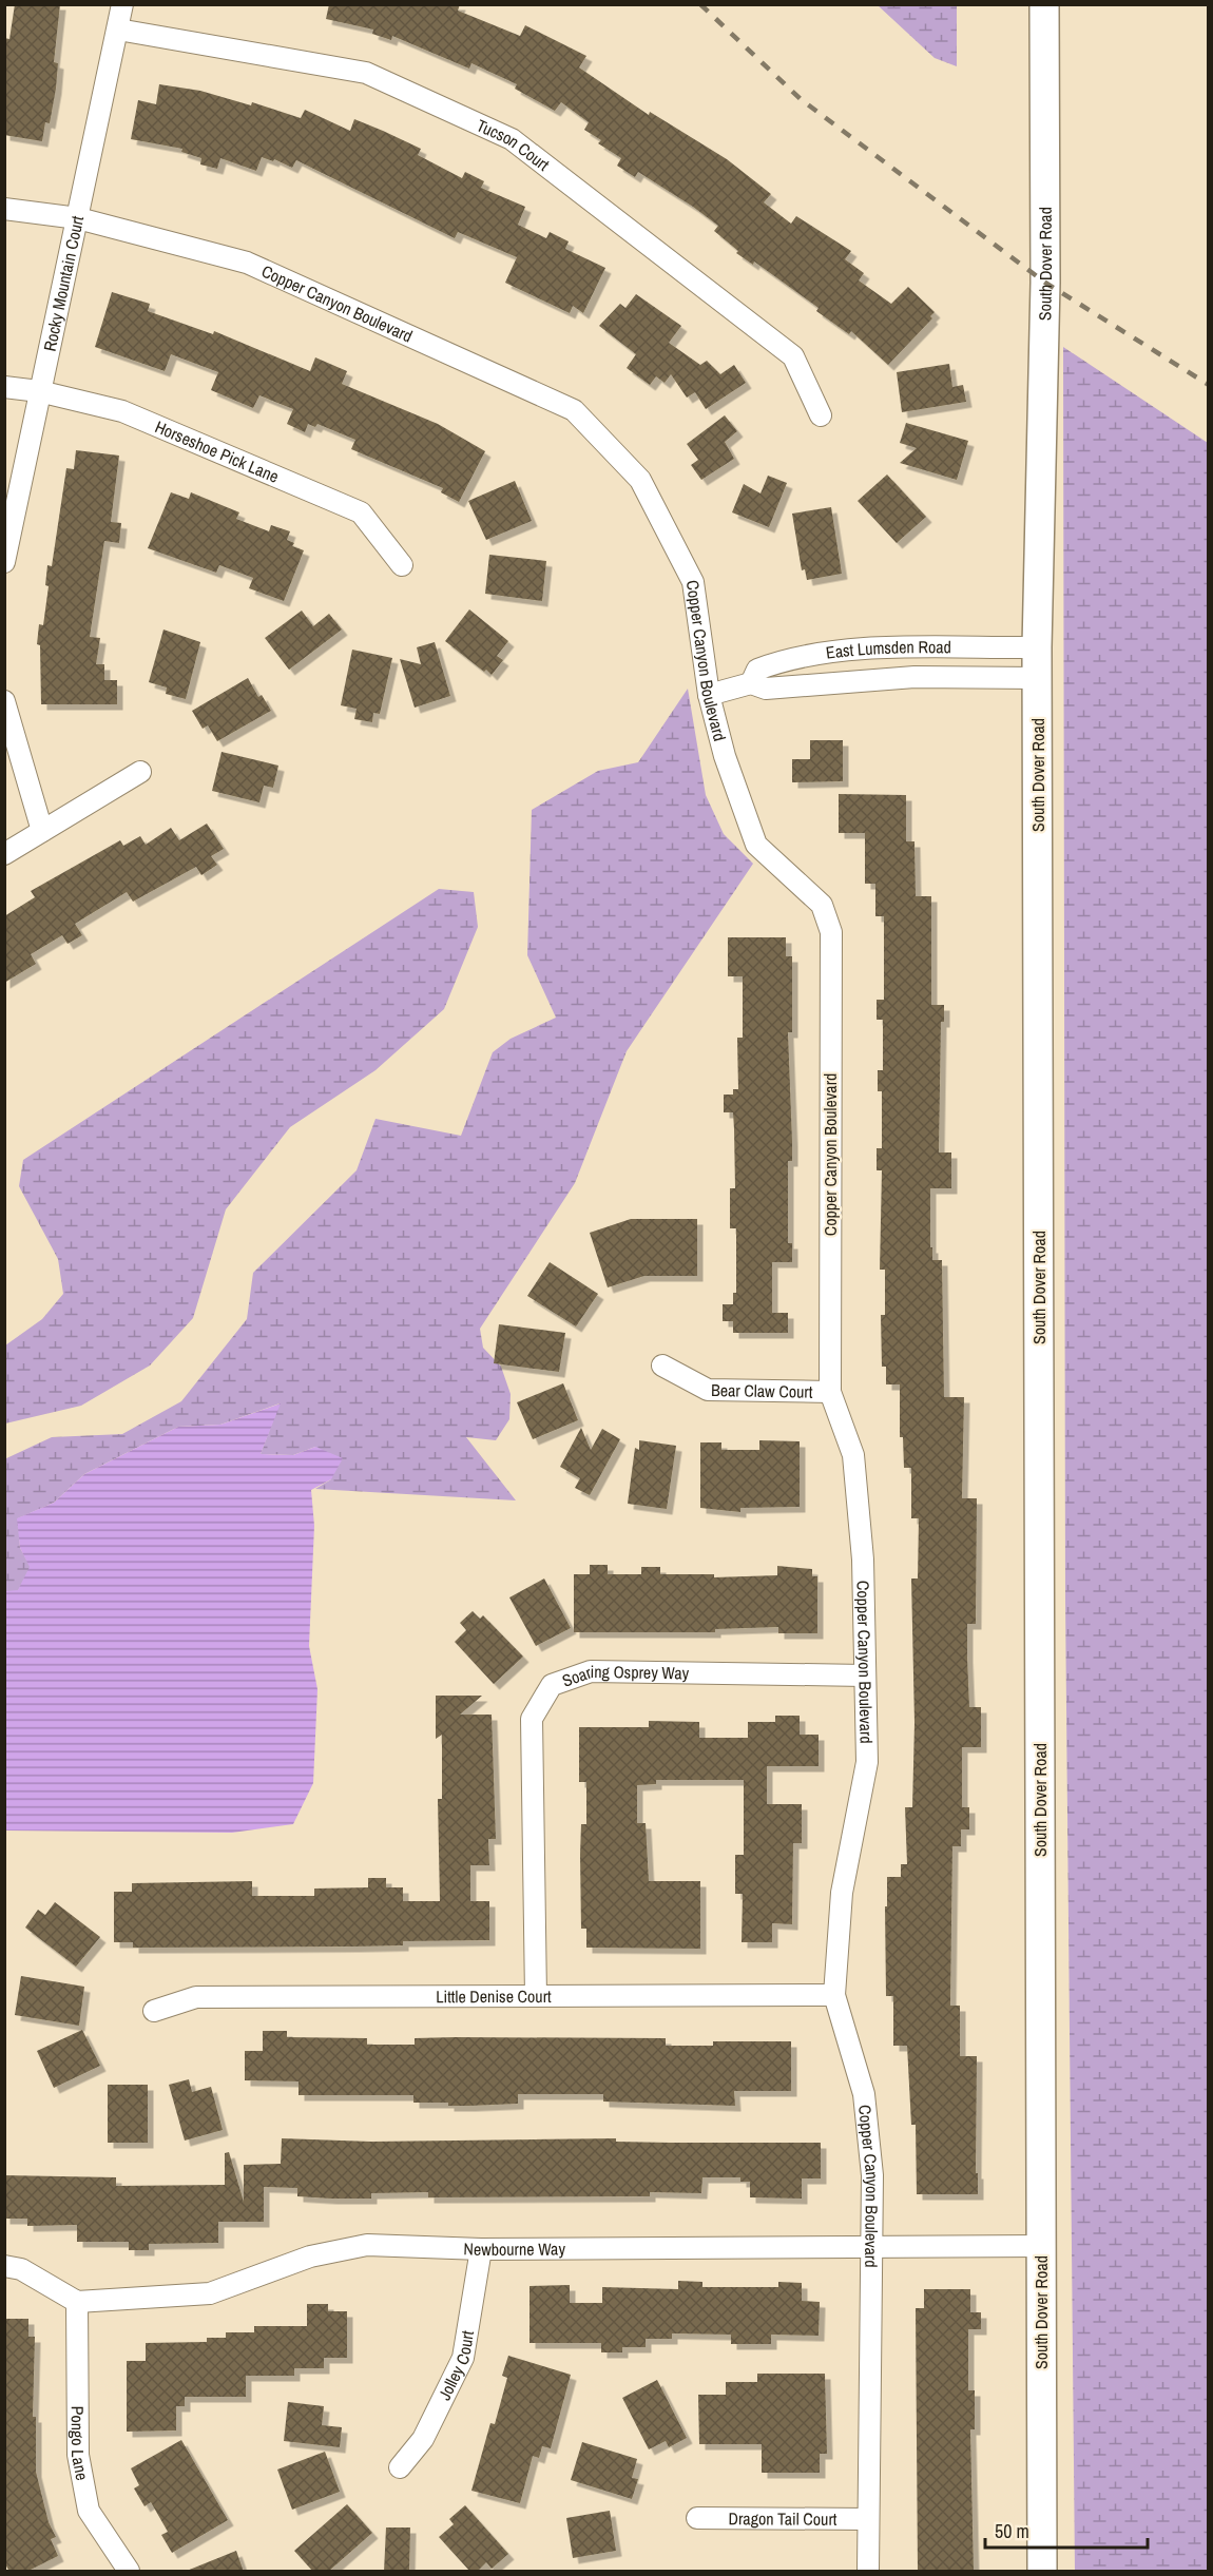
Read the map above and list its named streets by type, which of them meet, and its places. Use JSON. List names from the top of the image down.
{
  "streets": {
    "street": [
      "Tucson Court",
      "South Dover Road",
      "Rocky Mountain Court",
      "Copper Canyon Boulevard",
      "Horseshoe Pick Lane",
      "East Lumsden Road",
      "Bear Claw Court",
      "Soaring Osprey Way",
      "Little Denise Court",
      "Newbourne Way",
      "Jolley Court",
      "Pongo Lane",
      "Dragon Tail Court"
    ]
  },
  "crossings": [
    ["Tucson Court", "Rocky Mountain Court"],
    ["South Dover Road", "East Lumsden Road"],
    ["South Dover Road", "Newbourne Way"],
    ["Rocky Mountain Court", "Copper Canyon Boulevard"],
    ["Rocky Mountain Court", "Horseshoe Pick Lane"],
    ["Copper Canyon Boulevard", "East Lumsden Road"],
    ["Copper Canyon Boulevard", "Bear Claw Court"],
    ["Copper Canyon Boulevard", "Soaring Osprey Way"],
    ["Copper Canyon Boulevard", "Little Denise Court"],
    ["Copper Canyon Boulevard", "Newbourne Way"],
    ["Copper Canyon Boulevard", "Dragon Tail Court"],
    ["Soaring Osprey Way", "Little Denise Court"],
    ["Newbourne Way", "Jolley Court"],
    ["Newbourne Way", "Pongo Lane"]
  ],
  "scale_bar": "50 m"
}
